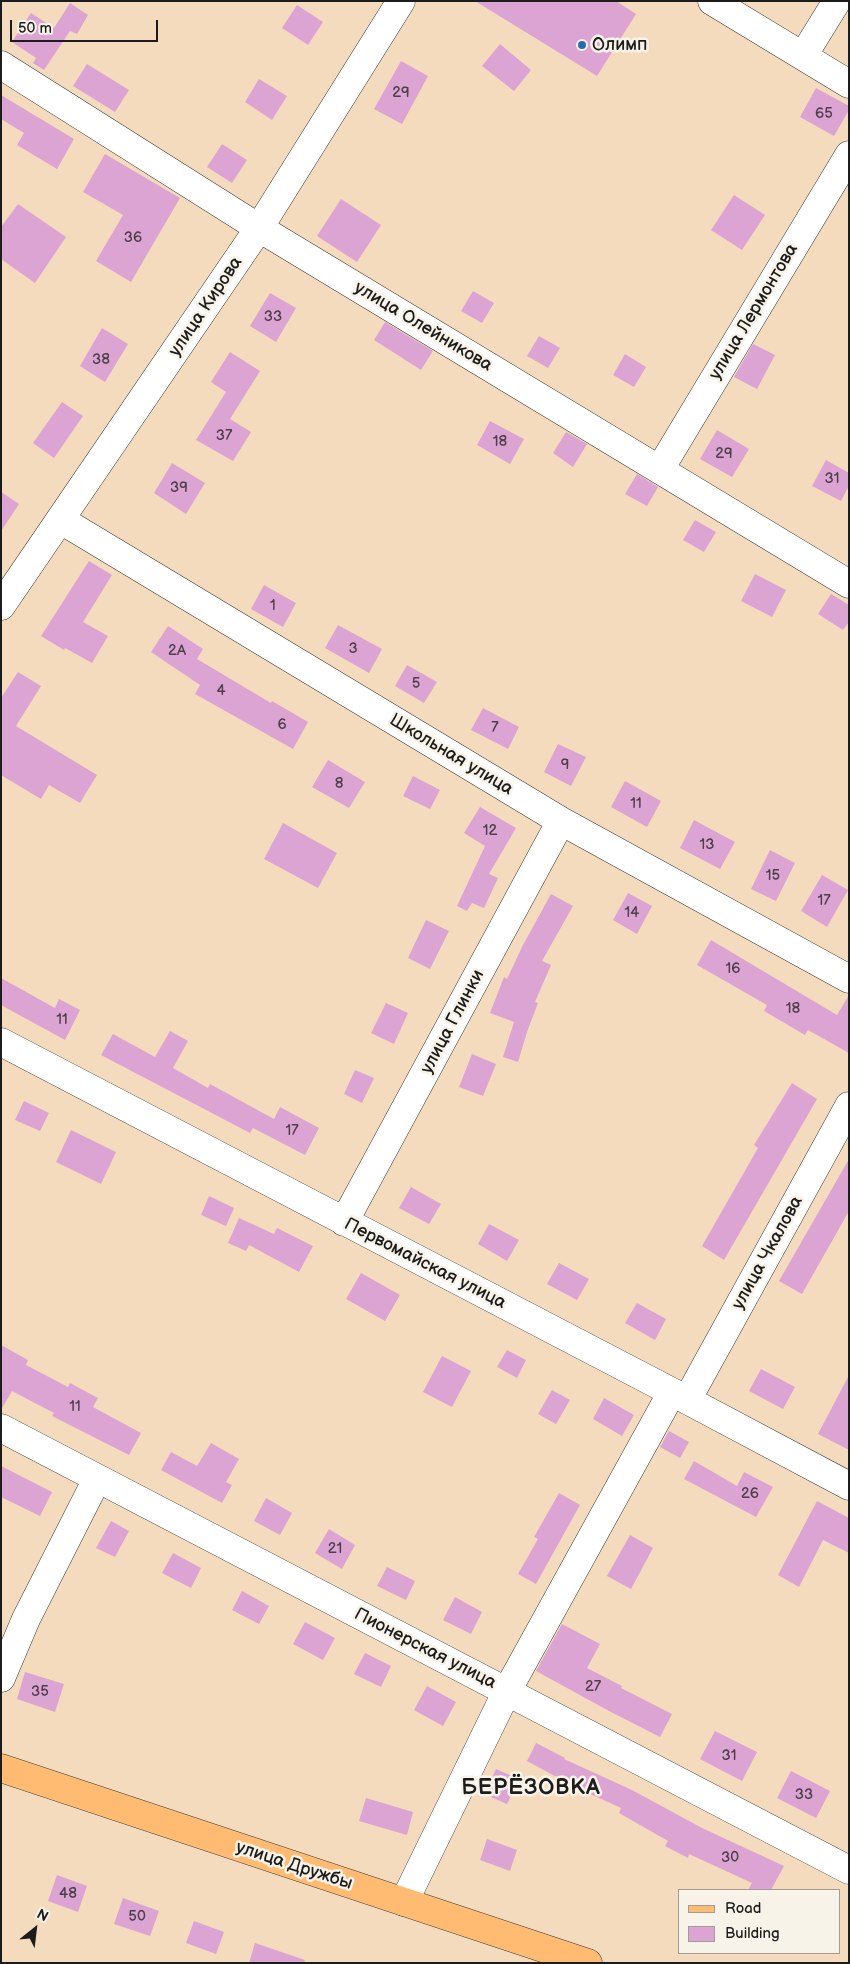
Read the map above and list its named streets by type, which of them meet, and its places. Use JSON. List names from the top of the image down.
{
  "streets": {
    "main road": ["улица Дружбы"],
    "street": [
      "улица Кирова",
      "улица Лермонтова",
      "улица Олейникова",
      "Школьная улица",
      "улица Глинки",
      "улица Чкалова",
      "Первомайская улица",
      "Пионерская улица"
    ]
  },
  "crossings": [
    ["улица Кирова", "улица Олейникова"],
    ["улица Кирова", "Школьная улица"],
    ["улица Лермонтова", "улица Олейникова"],
    ["Школьная улица", "улица Глинки"],
    ["улица Глинки", "Первомайская улица"],
    ["улица Чкалова", "Первомайская улица"],
    ["улица Чкалова", "Пионерская улица"],
    ["улица Чкалова", "улица Дружбы"]
  ],
  "districts": ["БЕРЁЗОВКА"],
  "places": ["Олимп"],
  "house_numbers": [
    "29",
    "65",
    "36",
    "33",
    "38",
    "37",
    "18",
    "29",
    "31",
    "39",
    "1",
    "3",
    "2А",
    "5",
    "4",
    "6",
    "7",
    "9",
    "8",
    "11",
    "12",
    "13",
    "15",
    "17",
    "14",
    "16",
    "18",
    "11",
    "17",
    "11",
    "26",
    "21",
    "27",
    "35",
    "31",
    "33",
    "30",
    "48",
    "50"
  ],
  "legend": ["Road", "Building"],
  "scale_bar": "50 m",
  "north": "top right"
}
